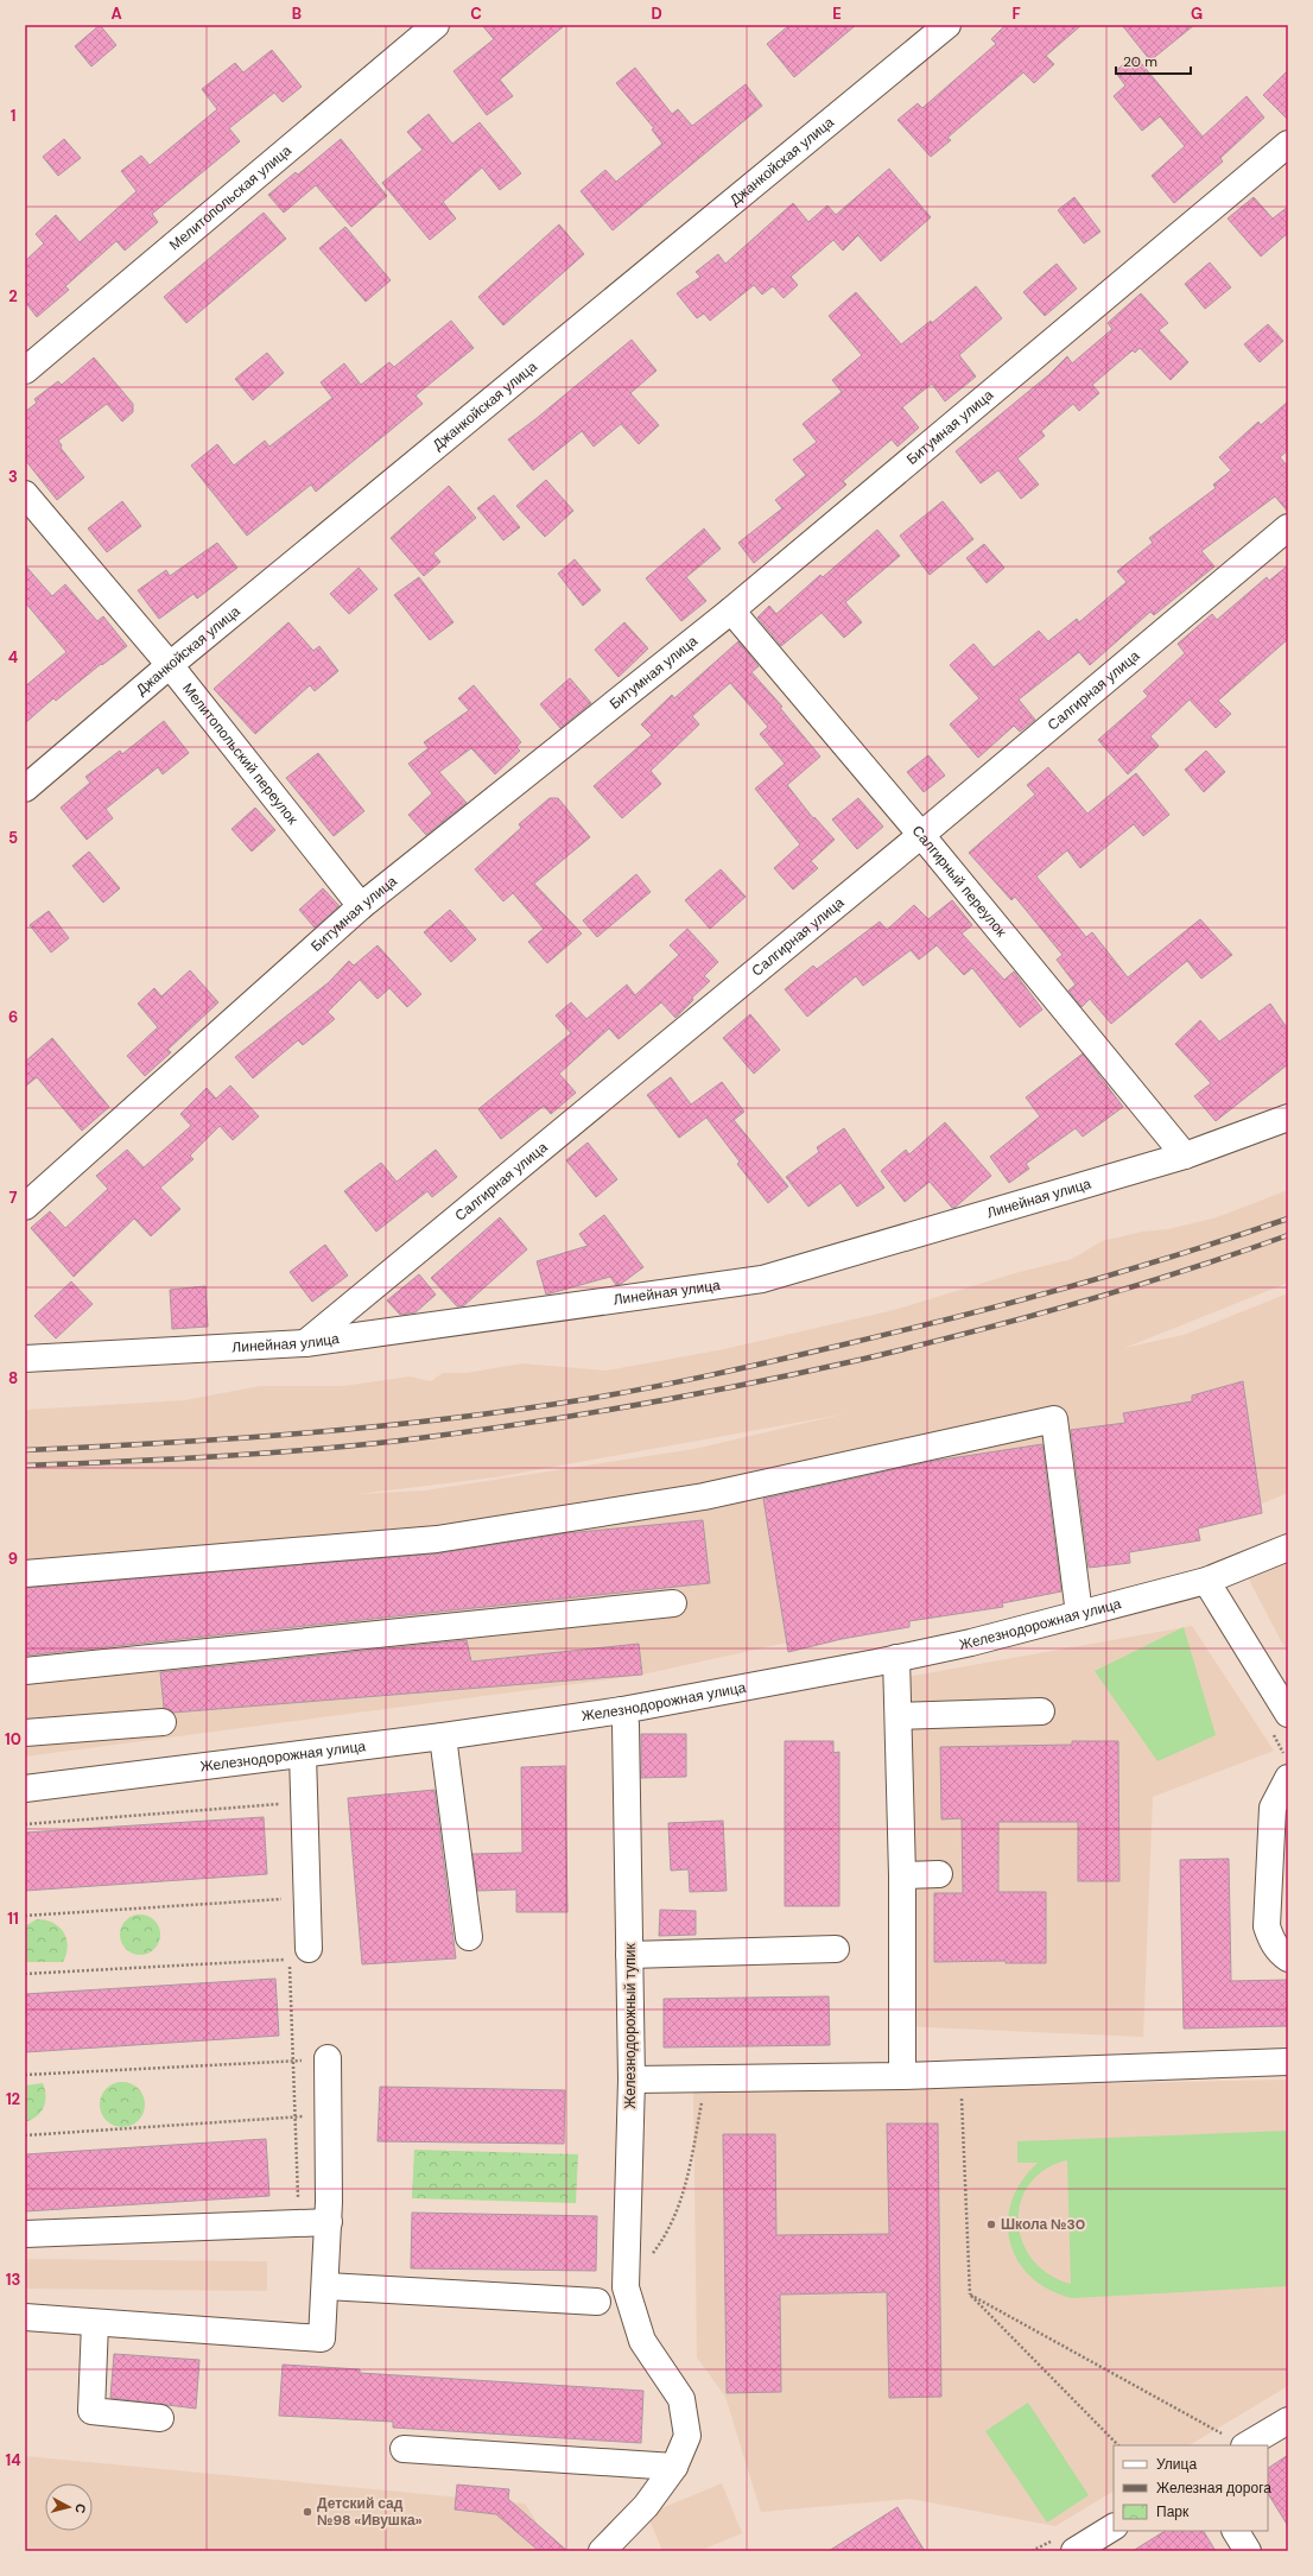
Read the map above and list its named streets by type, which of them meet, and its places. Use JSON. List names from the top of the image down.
{
  "streets": {
    "street": [
      "Джанкойская улица",
      "Мелитопольская улица",
      "Битумная улица",
      "Салгирная улица",
      "Мелитопольский переулок",
      "Салгирный переулок",
      "Линейная улица",
      "Железнодорожная улица",
      "Железнодорожный тупик"
    ]
  },
  "crossings": [
    ["Джанкойская улица", "Мелитопольский переулок"],
    ["Битумная улица", "Мелитопольский переулок"],
    ["Битумная улица", "Салгирный переулок"],
    ["Салгирная улица", "Салгирный переулок"],
    ["Салгирная улица", "Линейная улица"],
    ["Салгирный переулок", "Линейная улица"],
    ["Железнодорожная улица", "Железнодорожный тупик"]
  ],
  "places": ["Школа №30", "Детский сад №98 «Ивушка»"],
  "legend": ["Улица", "Железная дорога", "Парк"],
  "scale_bar": "20 m",
  "north": "right",
  "grid": {
    "columns": [
      "A",
      "B",
      "C",
      "D",
      "E",
      "F",
      "G"
    ],
    "rows": [
      "1",
      "2",
      "3",
      "4",
      "5",
      "6",
      "7",
      "8",
      "9",
      "10",
      "11",
      "12",
      "13",
      "14"
    ]
  }
}
